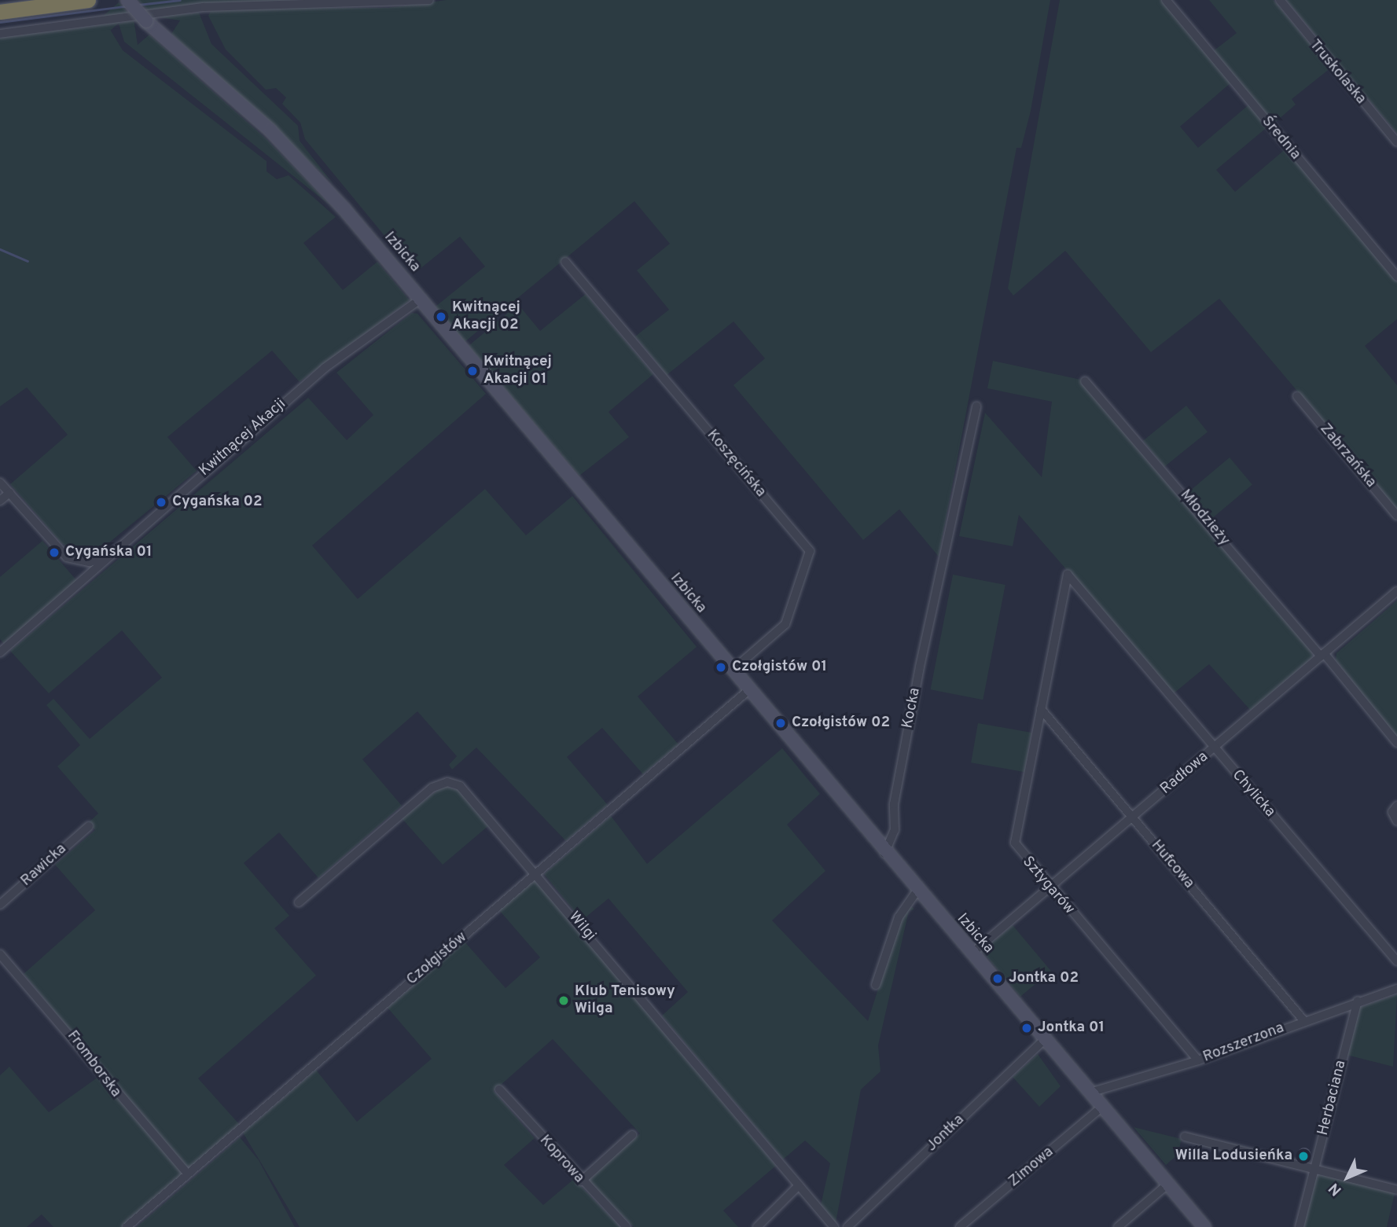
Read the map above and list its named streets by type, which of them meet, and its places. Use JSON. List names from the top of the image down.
{
  "streets": {
    "street": [
      "Truskolaska",
      "Średnia",
      "Izbicka",
      "Kwitnącej Akacji",
      "Zabrzańska",
      "Koszęcińska",
      "Młodzieży",
      "Kocka",
      "Radłowa",
      "Chylicka",
      "Hufcowa",
      "Rawicka",
      "Sztygarów",
      "Wilgi",
      "Czołgistów",
      "Rozszerzona",
      "Fromborska",
      "Herbaciana",
      "Jontka",
      "Koprowa",
      "Zimowa"
    ]
  },
  "crossings": [
    ["Izbicka", "Kwitnącej Akacji"],
    ["Izbicka", "Koszęcińska"],
    ["Izbicka", "Kocka"],
    ["Izbicka", "Radłowa"],
    ["Izbicka", "Czołgistów"],
    ["Izbicka", "Rozszerzona"],
    ["Izbicka", "Jontka"],
    ["Izbicka", "Zimowa"],
    ["Młodzieży", "Radłowa"],
    ["Radłowa", "Chylicka"],
    ["Radłowa", "Hufcowa"],
    ["Radłowa", "Sztygarów"],
    ["Chylicka", "Sztygarów"],
    ["Hufcowa", "Sztygarów"],
    ["Hufcowa", "Rozszerzona"],
    ["Sztygarów", "Rozszerzona"],
    ["Wilgi", "Czołgistów"],
    ["Czołgistów", "Fromborska"],
    ["Rozszerzona", "Herbaciana"]
  ],
  "places": [
    "Kwitnącej Akacji 02",
    "Kwitnącej Akacji 01",
    "Cygańska 02",
    "Cygańska 01",
    "Czołgistów 01",
    "Czołgistów 02",
    "Jontka 02",
    "Klub Tenisowy Wilga",
    "Jontka 01",
    "Willa Lodusieńka"
  ],
  "north": "bottom left"
}
